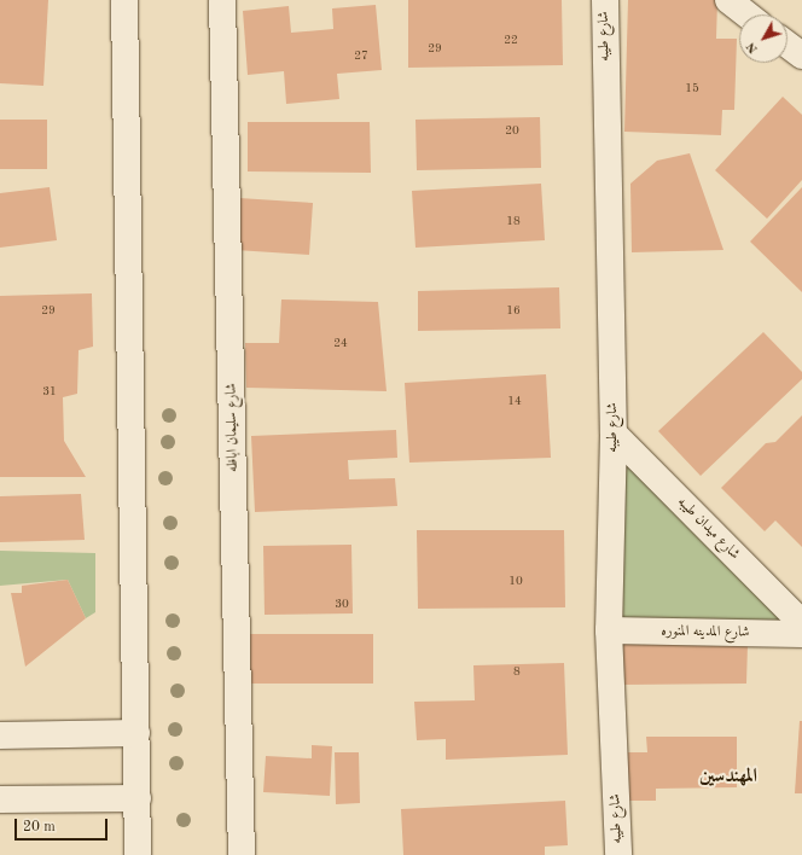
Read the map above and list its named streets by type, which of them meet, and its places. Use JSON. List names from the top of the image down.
{
  "streets": {
    "street": [
      "شارع طيبه",
      "شارع سليمان اباظه",
      "شارع ميدان طيبه",
      "شارع المدينه المنوره"
    ]
  },
  "crossings": [
    ["شارع طيبه", "شارع ميدان طيبه"],
    ["شارع طيبه", "شارع المدينه المنوره"]
  ],
  "districts": ["المهندسين"],
  "house_numbers": [
    "22",
    "29",
    "27",
    "15",
    "20",
    "18",
    "29",
    "16",
    "24",
    "31",
    "14",
    "10",
    "30",
    "8"
  ],
  "scale_bar": "20 m",
  "north": "bottom left"
}
